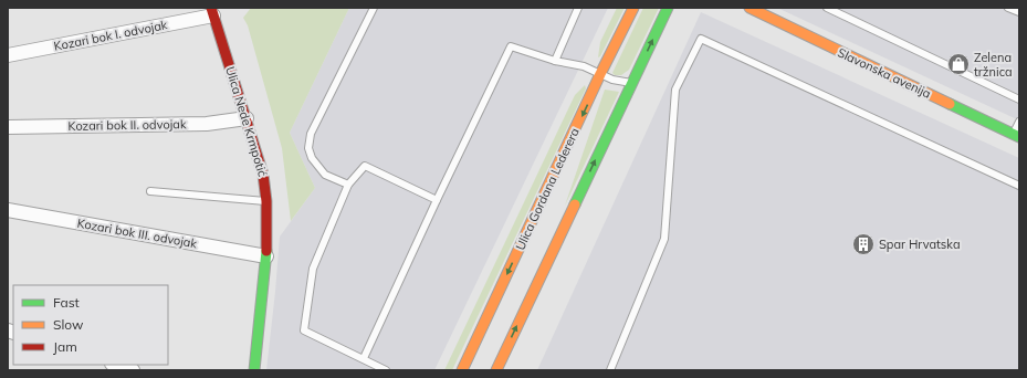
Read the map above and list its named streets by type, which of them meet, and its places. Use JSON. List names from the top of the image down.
{
  "streets": {
    "street": [
      "Kozari bok I. odvojak",
      "Slavonska avenija",
      "Ulica Nede Krmpotić",
      "Kozari bok II. odvojak",
      "Ulica Gordana Lederera",
      "Kozari bok III. odvojak"
    ]
  },
  "crossings": [
    ["Kozari bok I. odvojak", "Ulica Nede Krmpotić"],
    ["Ulica Nede Krmpotić", "Kozari bok II. odvojak"],
    ["Ulica Nede Krmpotić", "Kozari bok III. odvojak"]
  ],
  "places": {
    "shop": ["Zelena tržnica"],
    "building": ["Spar Hrvatska"]
  },
  "legend": ["Fast", "Slow", "Jam"]
}
